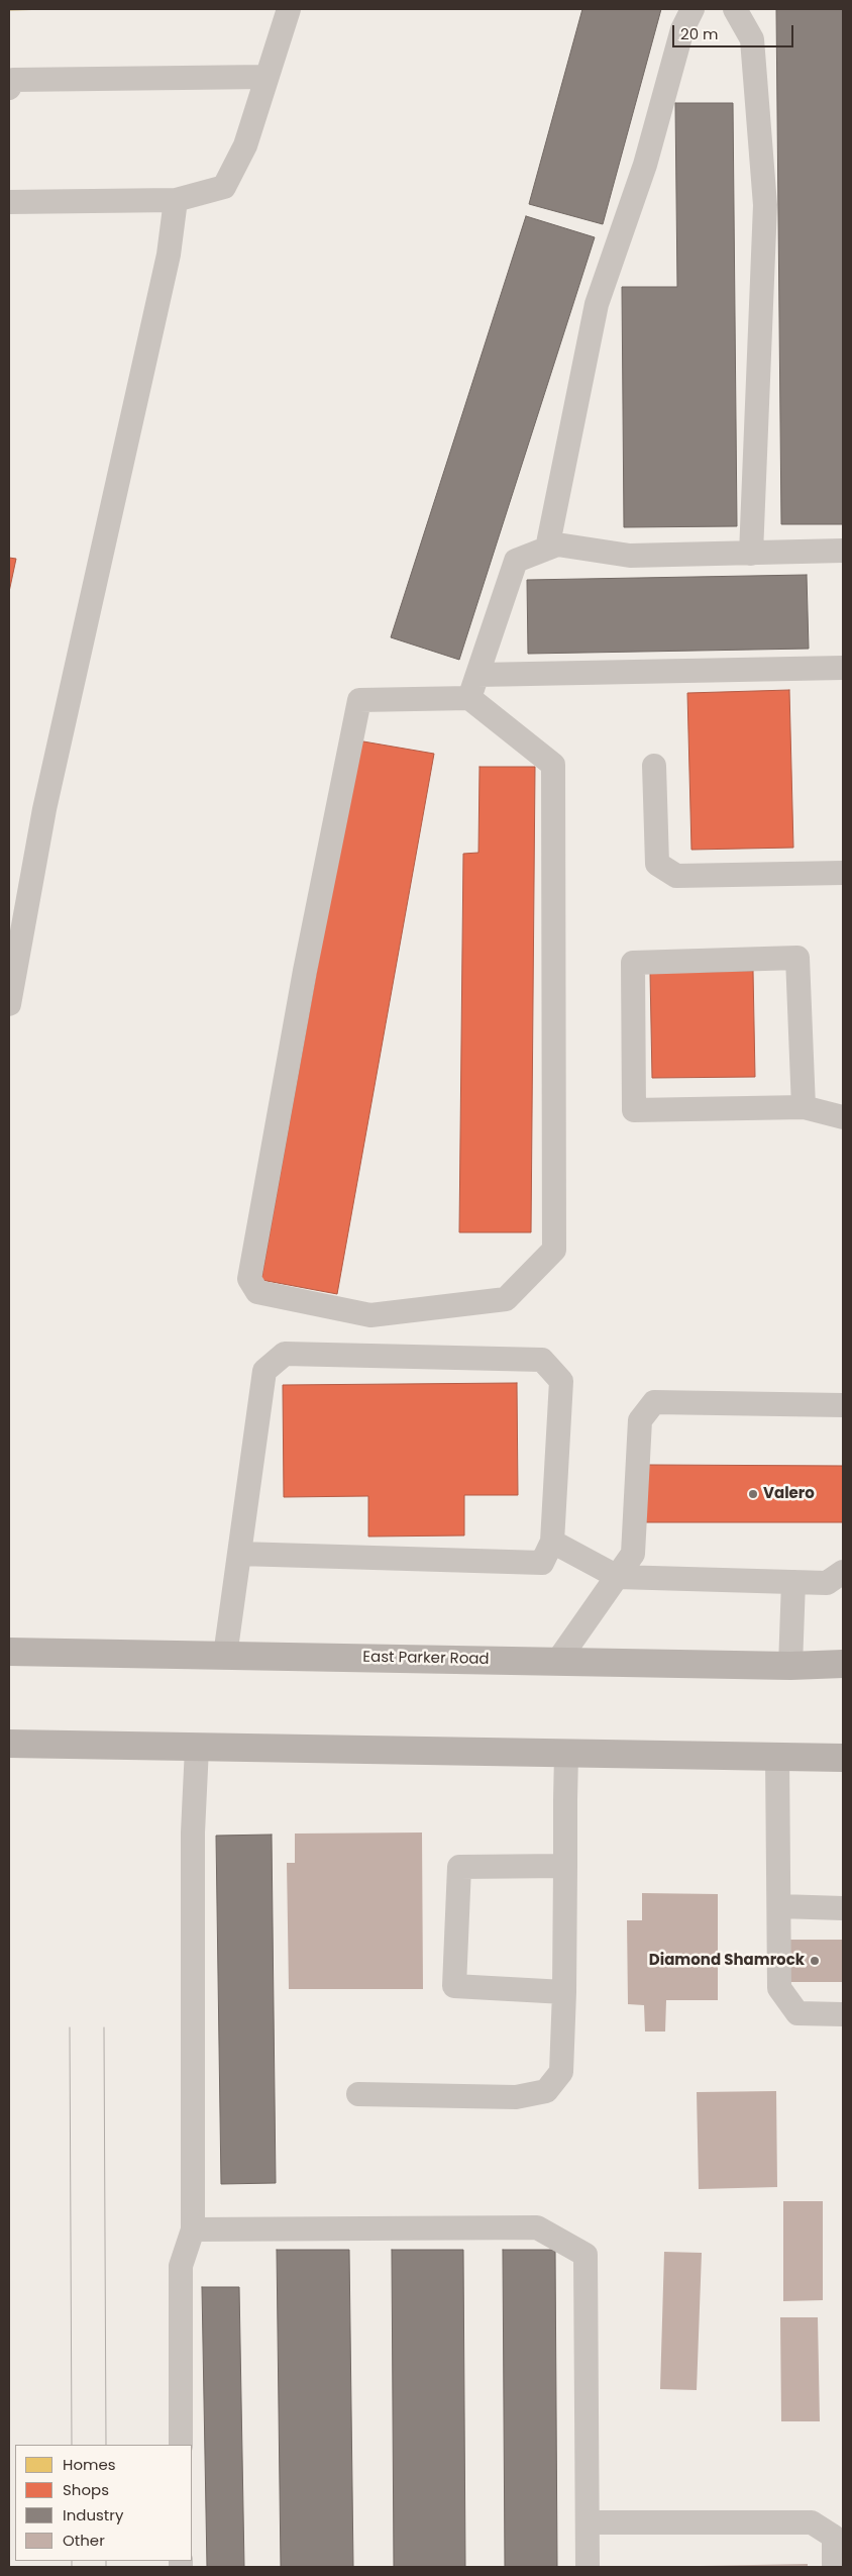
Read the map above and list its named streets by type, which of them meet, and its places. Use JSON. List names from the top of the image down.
{
  "streets": {
    "main road": ["East Parker Road"]
  },
  "places": ["Valero", "Diamond Shamrock"],
  "legend": [
    "Homes",
    "Shops",
    "Industry",
    "Other"
  ],
  "scale_bar": "20 m"
}
